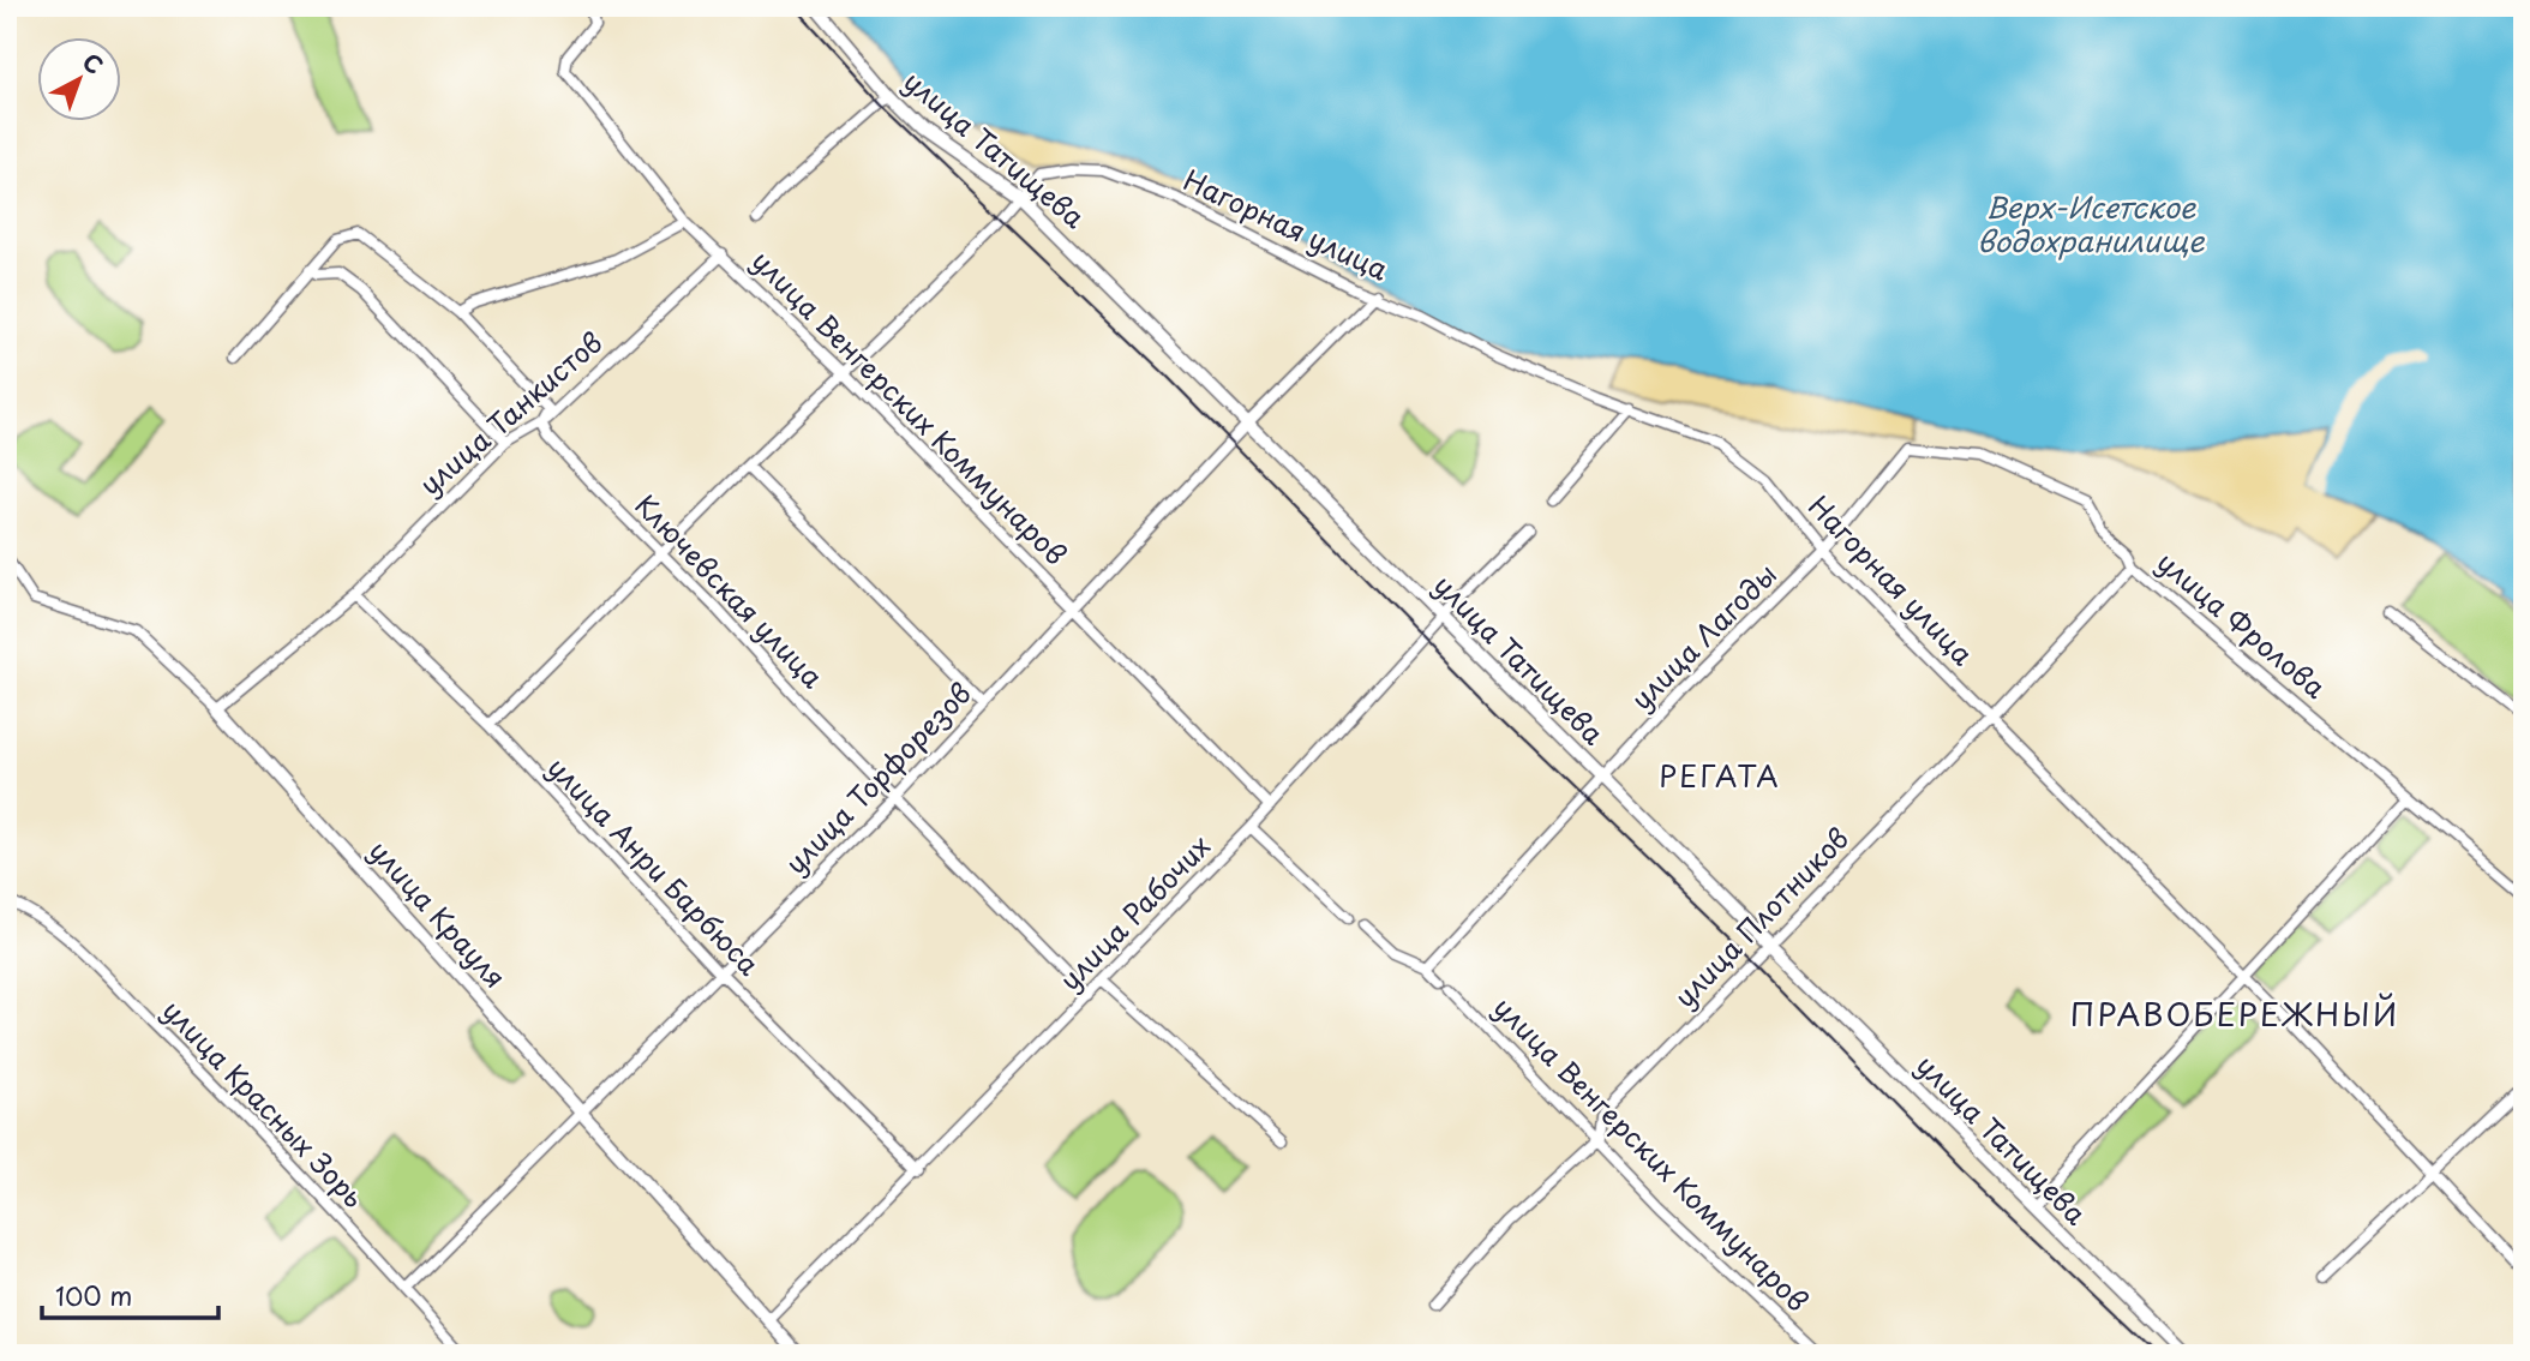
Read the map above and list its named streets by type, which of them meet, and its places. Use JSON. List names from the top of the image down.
{
  "streets": {
    "street": [
      "улица Татищева",
      "Нагорная улица",
      "улица Венгерских Коммунаров",
      "улица Танкистов",
      "Ключевская улица",
      "улица Фролова",
      "улица Лагоды",
      "улица Торфорезов",
      "улица Анри Барбюса",
      "улица Рабочих",
      "улица Крауля",
      "улица Плотников",
      "улица Красных Зорь"
    ]
  },
  "crossings": [
    ["улица Татищева", "Нагорная улица"],
    ["улица Татищева", "улица Лагоды"],
    ["улица Татищева", "улица Торфорезов"],
    ["улица Татищева", "улица Рабочих"],
    ["улица Татищева", "улица Плотников"],
    ["Нагорная улица", "улица Венгерских Коммунаров"],
    ["Нагорная улица", "Ключевская улица"],
    ["Нагорная улица", "улица Лагоды"],
    ["Нагорная улица", "улица Торфорезов"],
    ["Нагорная улица", "улица Анри Барбюса"],
    ["Нагорная улица", "улица Плотников"],
    ["улица Венгерских Коммунаров", "улица Танкистов"],
    ["улица Венгерских Коммунаров", "улица Торфорезов"],
    ["улица Венгерских Коммунаров", "улица Рабочих"],
    ["улица Венгерских Коммунаров", "улица Плотников"],
    ["улица Танкистов", "Ключевская улица"],
    ["улица Танкистов", "улица Анри Барбюса"],
    ["улица Танкистов", "улица Крауля"],
    ["Ключевская улица", "улица Торфорезов"],
    ["Ключевская улица", "улица Рабочих"],
    ["улица Фролова", "улица Лагоды"],
    ["улица Фролова", "улица Плотников"],
    ["улица Торфорезов", "улица Анри Барбюса"],
    ["улица Торфорезов", "улица Крауля"],
    ["улица Торфорезов", "улица Красных Зорь"],
    ["улица Анри Барбюса", "улица Рабочих"],
    ["улица Рабочих", "улица Крауля"]
  ],
  "districts": ["РЕГАТА", "ПРАВОБЕРЕЖНЫЙ"],
  "water": ["Верх-Исетское водохранилище"],
  "scale_bar": "100 m",
  "north": "top right"
}
